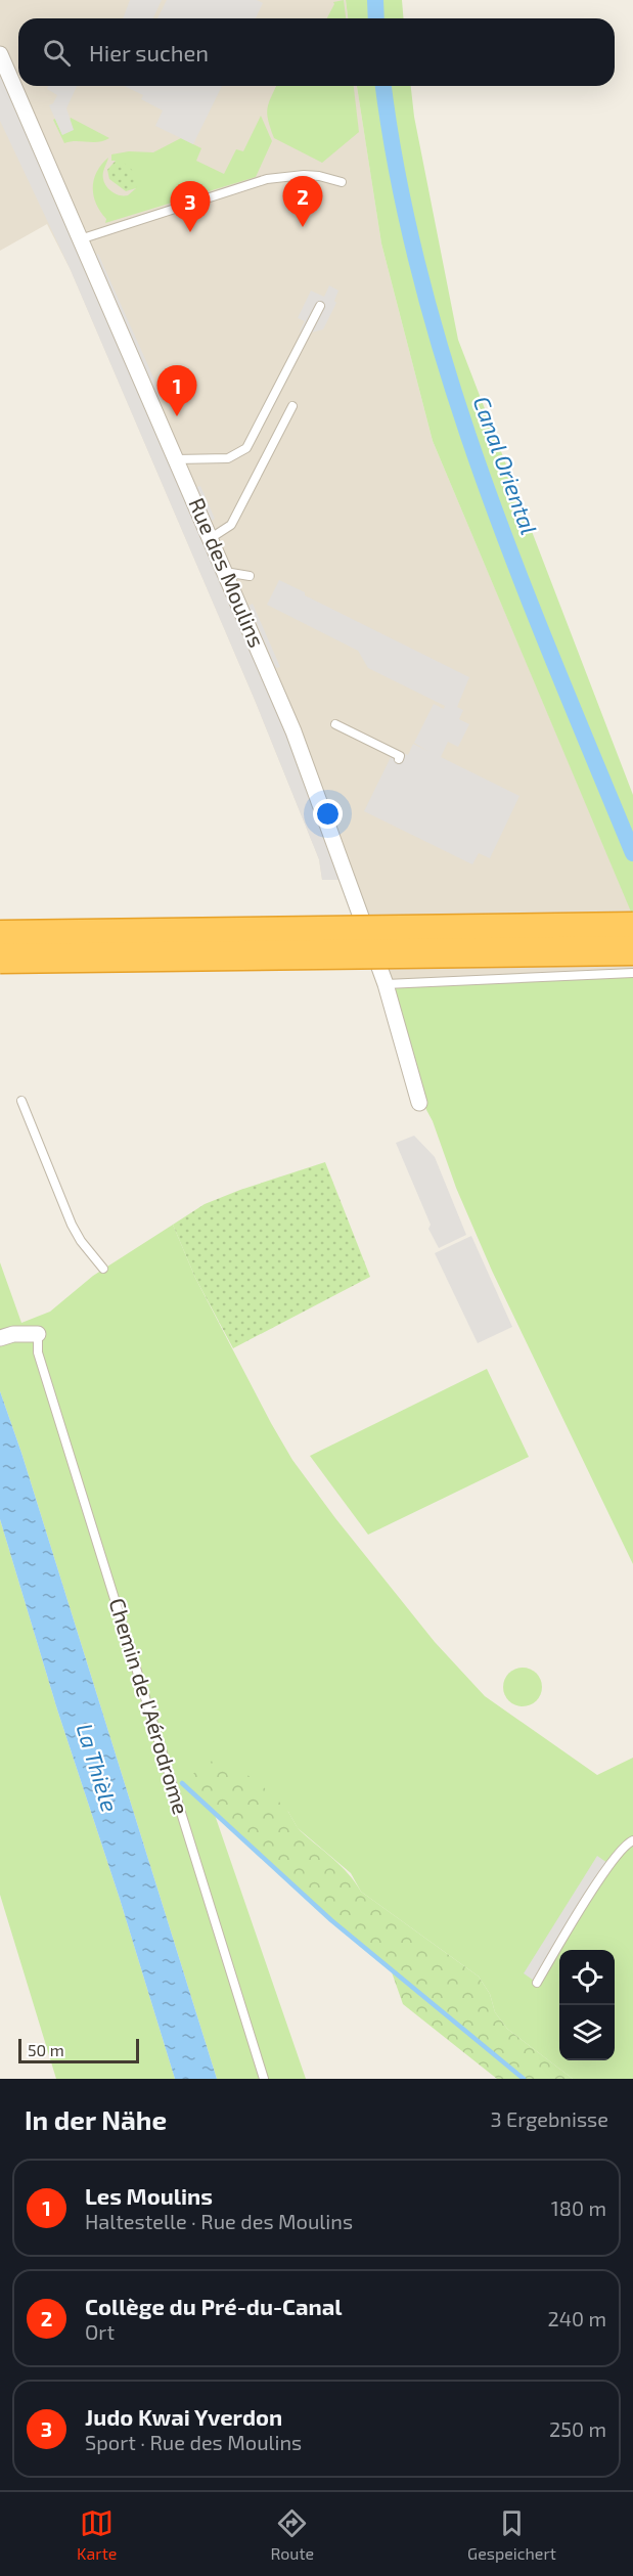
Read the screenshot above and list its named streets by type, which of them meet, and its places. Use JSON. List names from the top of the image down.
{
  "streets": {
    "street": ["Rue des Moulins"],
    "lane": ["Chemin de l'Aérodrome"]
  },
  "water": ["Canal Oriental", "La Thièle"],
  "scale_bar": "50 m",
  "page": {
    "search": "Hier suchen",
    "pins": ["2", "3", "1"],
    "scale": "50 m",
    "heading": ["In der Nähe", "3 Ergebnisse"],
    "list": [
      {
        "mark": "1",
        "name": "Les Moulins",
        "note": "Haltestelle · Rue des Moulins",
        "value": "180 m"
      },
      {
        "mark": "2",
        "name": "Collège du Pré-du-Canal",
        "note": "Ort",
        "value": "240 m"
      },
      {
        "mark": "3",
        "name": "Judo Kwai Yverdon",
        "note": "Sport · Rue des Moulins",
        "value": "250 m"
      }
    ],
    "nav": ["Karte", "Route", "Gespeichert"]
  }
}
